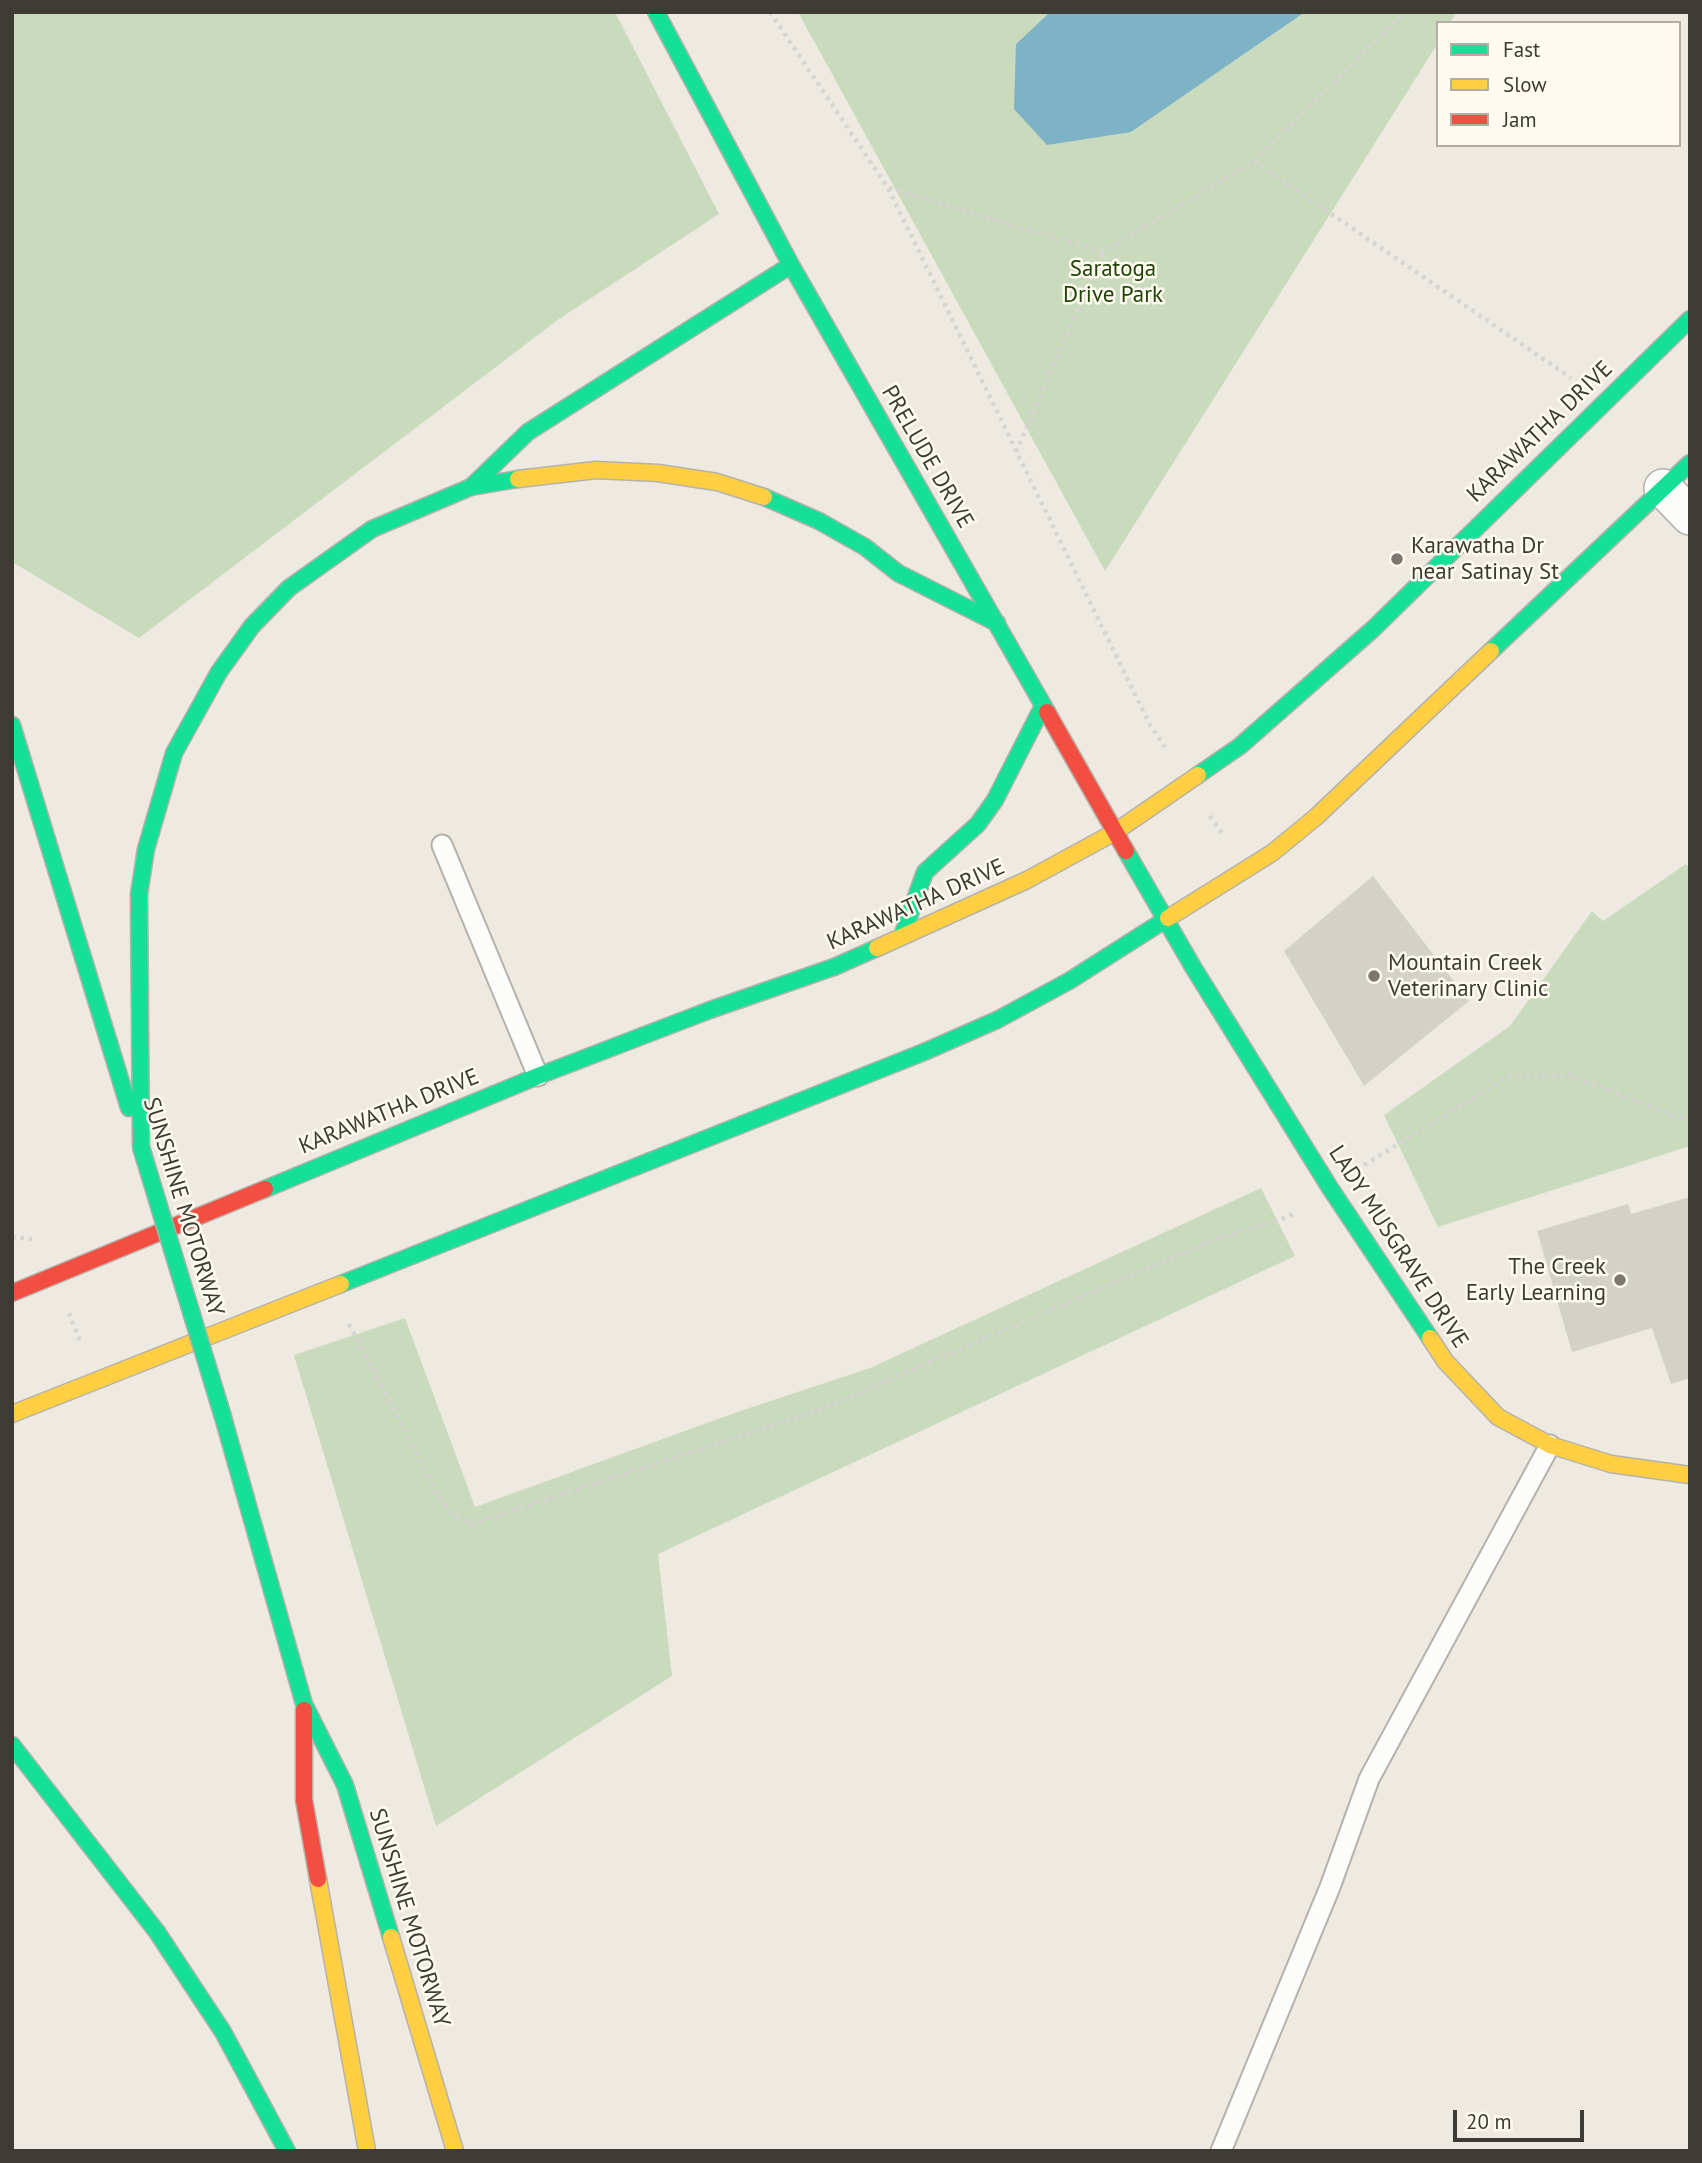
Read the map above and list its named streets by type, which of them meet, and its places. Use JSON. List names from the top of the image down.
{
  "streets": {
    "main road": [
      "KARAWATHA DRIVE",
      "PRELUDE DRIVE",
      "SUNSHINE MOTORWAY",
      "LADY MUSGRAVE DRIVE"
    ]
  },
  "crossings": [
    ["KARAWATHA DRIVE", "PRELUDE DRIVE"],
    ["PRELUDE DRIVE", "LADY MUSGRAVE DRIVE"]
  ],
  "parks": ["Saratoga Drive Park"],
  "places": ["Karawatha Dr near Satinay St", "Mountain Creek Veterinary Clinic", "The Creek Early Learning"],
  "legend": ["Fast", "Slow", "Jam"],
  "scale_bar": "20 m"
}
